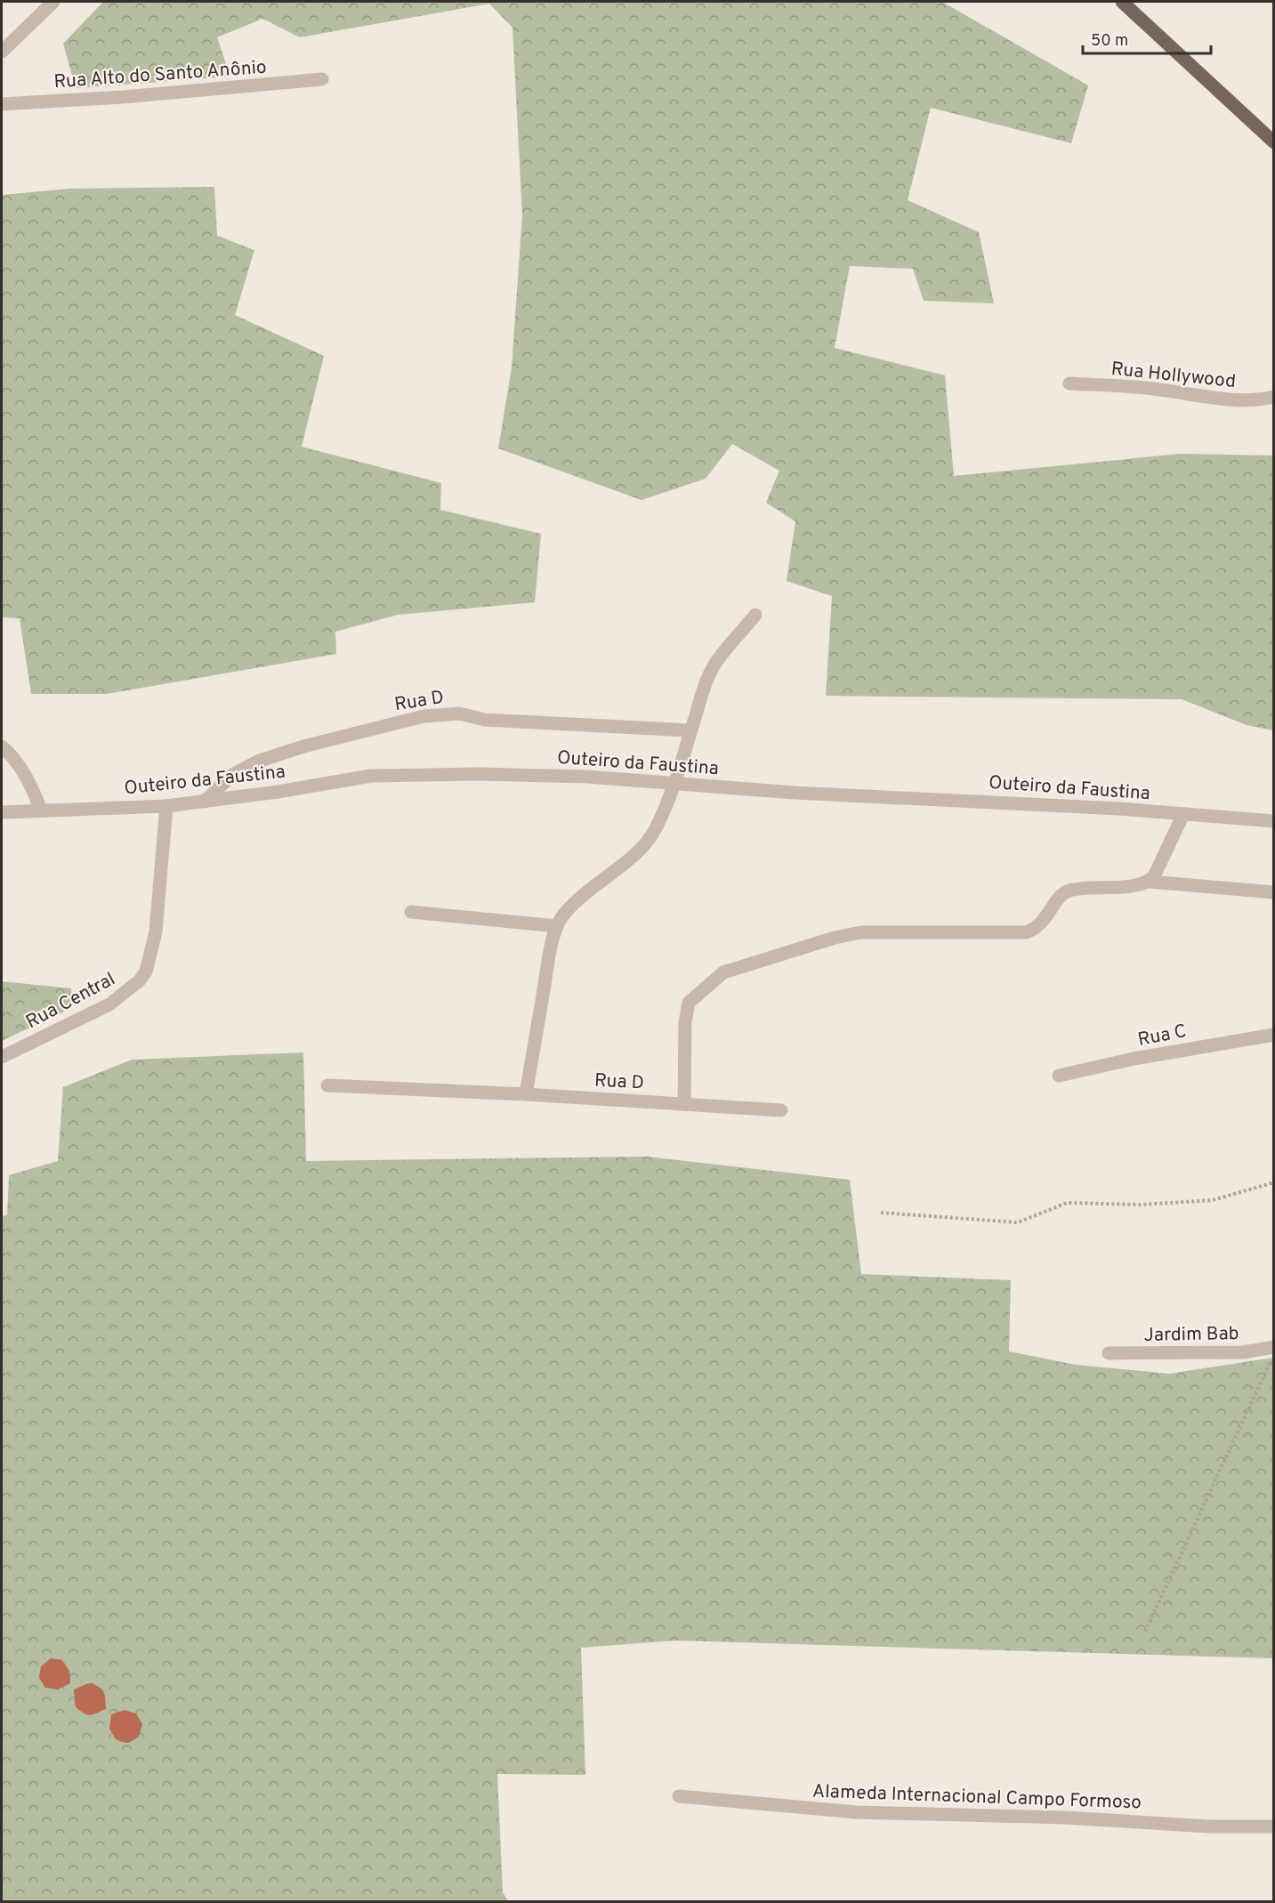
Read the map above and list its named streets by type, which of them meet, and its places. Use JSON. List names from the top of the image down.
{
  "streets": {
    "street": [
      "Rua Alto do Santo Anônio",
      "Rua Hollywood",
      "Rua D",
      "Outeiro da Faustina",
      "Rua Central",
      "Rua C",
      "Jardim Bab",
      "Alameda Internacional Campo Formoso"
    ]
  },
  "crossings": [
    ["Rua D", "Outeiro da Faustina"],
    ["Outeiro da Faustina", "Rua Central"]
  ],
  "scale_bar": "50 m"
}
